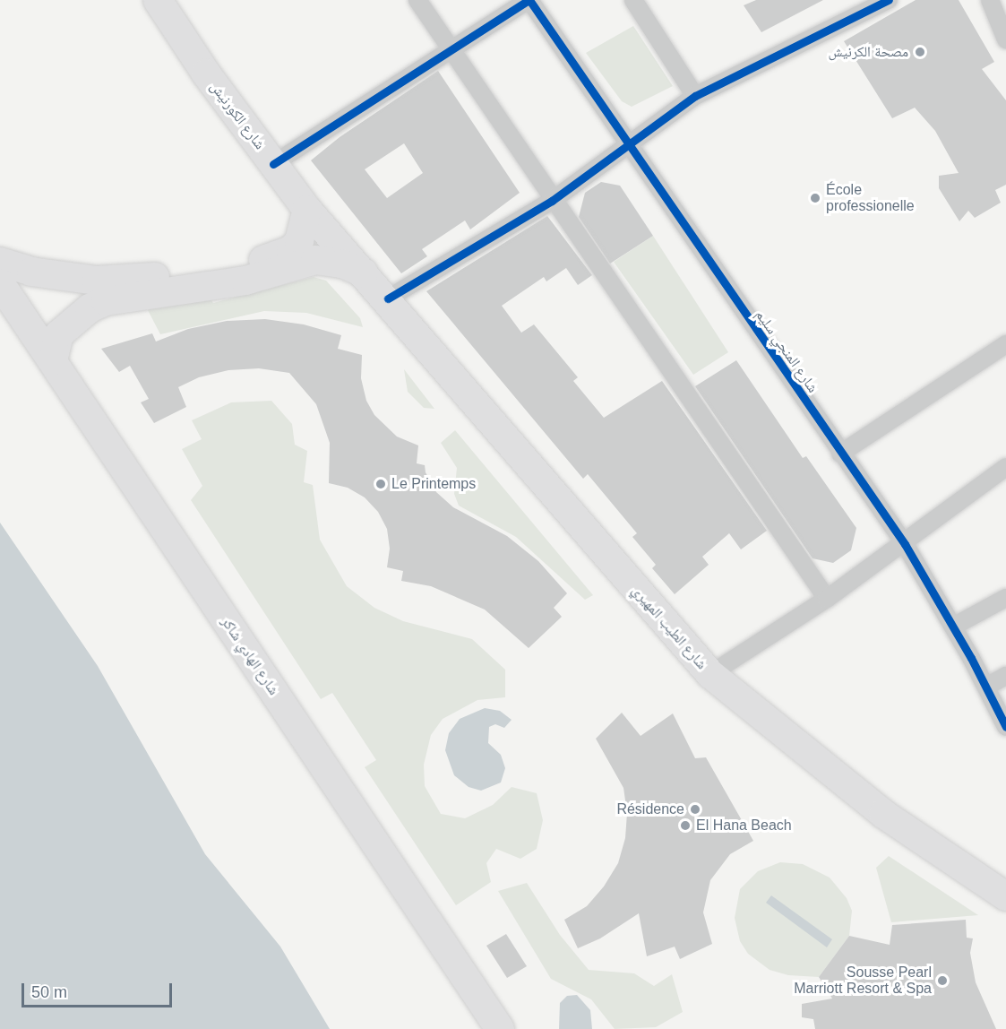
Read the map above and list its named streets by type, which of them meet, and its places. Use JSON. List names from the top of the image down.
{
  "streets": {
    "main road": ["شارع الكورنيش", "شارع الطيب المهيري", "شارع الهادي شاكر"],
    "street": ["شارع المنجي سليم"]
  },
  "crossings": [
    ["شارع الكورنيش", "شارع الطيب المهيري"]
  ],
  "places": [
    "مصحة الكرنيش",
    "École professionelle",
    "Le Printemps",
    "Résidence",
    "El Hana Beach",
    "Sousse Pearl Marriott Resort & Spa"
  ],
  "scale_bar": "50 m"
}
